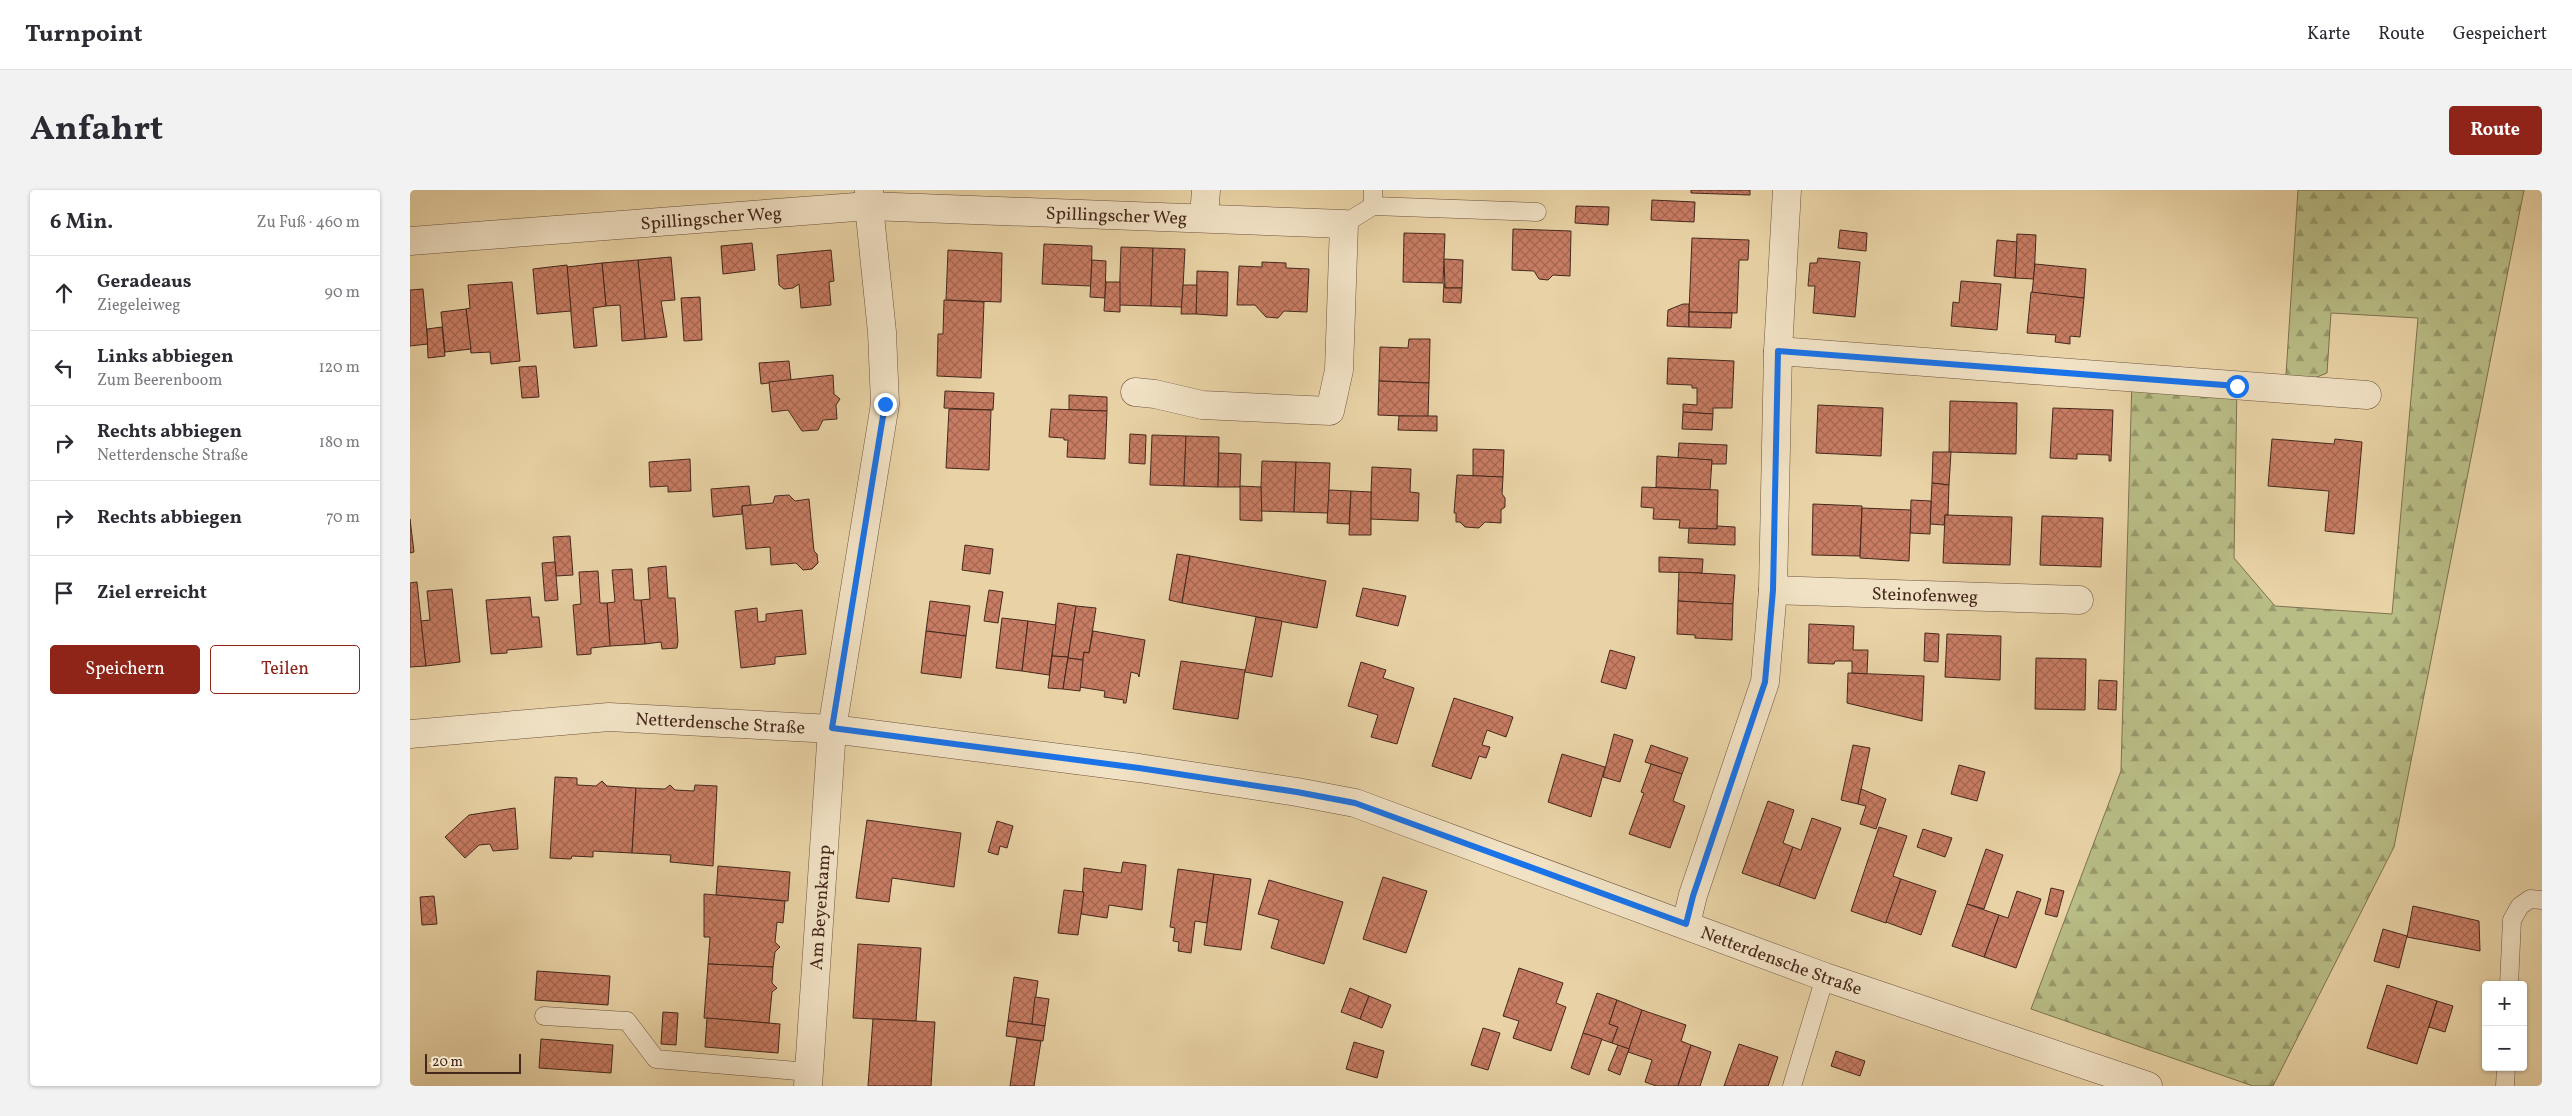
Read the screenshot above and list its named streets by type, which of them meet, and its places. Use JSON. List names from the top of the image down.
{
  "streets": {
    "street": [
      "Spillingscher Weg",
      "Steinofenweg",
      "Netterdensche Straße",
      "Am Beyenkamp"
    ]
  },
  "crossings": [
    ["Spillingscher Weg", "Am Beyenkamp"],
    ["Netterdensche Straße", "Am Beyenkamp"]
  ],
  "scale_bar": "20 m",
  "page": {
    "header": "Turnpoint",
    "nav": ["Karte", "Route", "Gespeichert"],
    "title": "Anfahrt",
    "buttons": [
      "Route",
      ["Speichern", "Teilen"]
    ],
    "heading": ["6 Min.", "Zu Fuß · 460 m"],
    "list": [
      ["Geradeaus", "Ziegeleiweg", "90 m"],
      ["Links abbiegen", "Zum Beerenboom", "120 m"],
      ["Rechts abbiegen", "Netterdensche Straße", "180 m"],
      ["Rechts abbiegen", "70 m"],
      "Ziel erreicht"
    ],
    "map_buttons": ["+", "−"],
    "scale": "20 m"
  }
}
